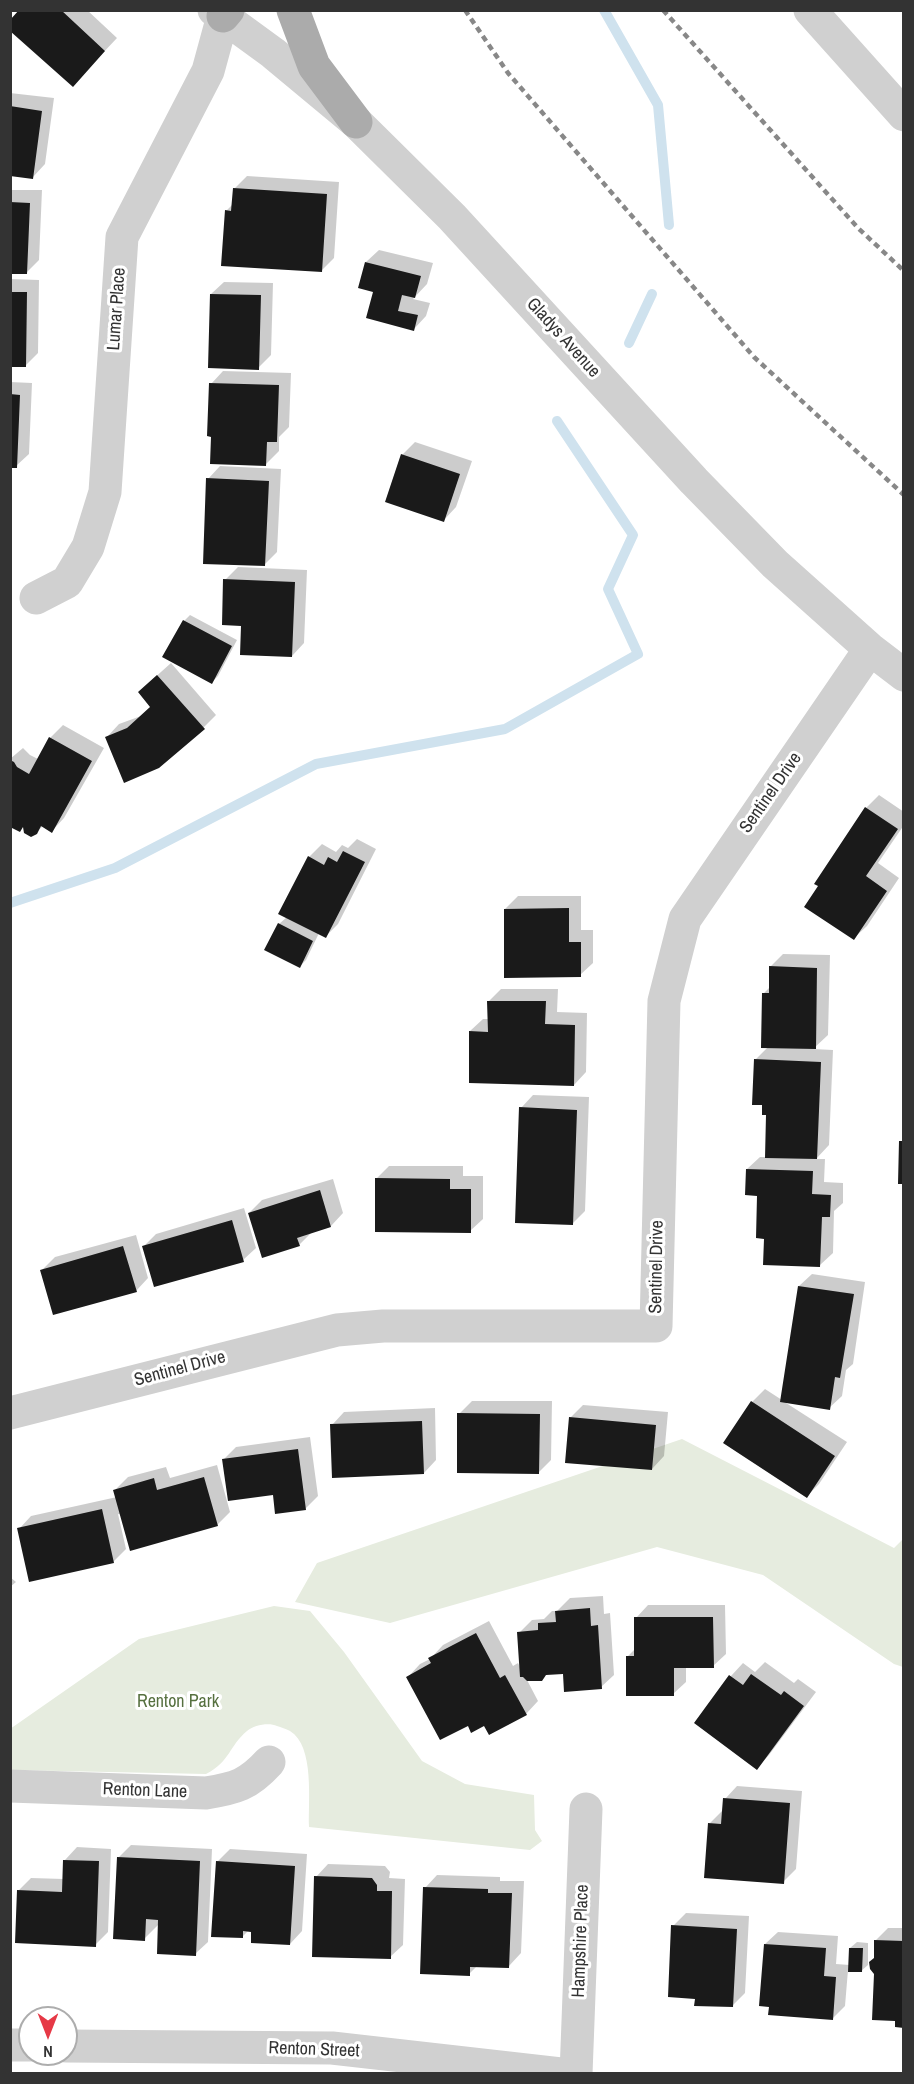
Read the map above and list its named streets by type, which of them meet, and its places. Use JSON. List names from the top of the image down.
{
  "streets": {
    "street": [
      "Lumar Place",
      "Gladys Avenue",
      "Sentinel Drive",
      "Renton Lane",
      "Hampshire Place",
      "Renton Street"
    ]
  },
  "crossings": [
    ["Lumar Place", "Gladys Avenue"],
    ["Gladys Avenue", "Sentinel Drive"]
  ],
  "parks": ["Renton Park"],
  "north": "bottom"
}
